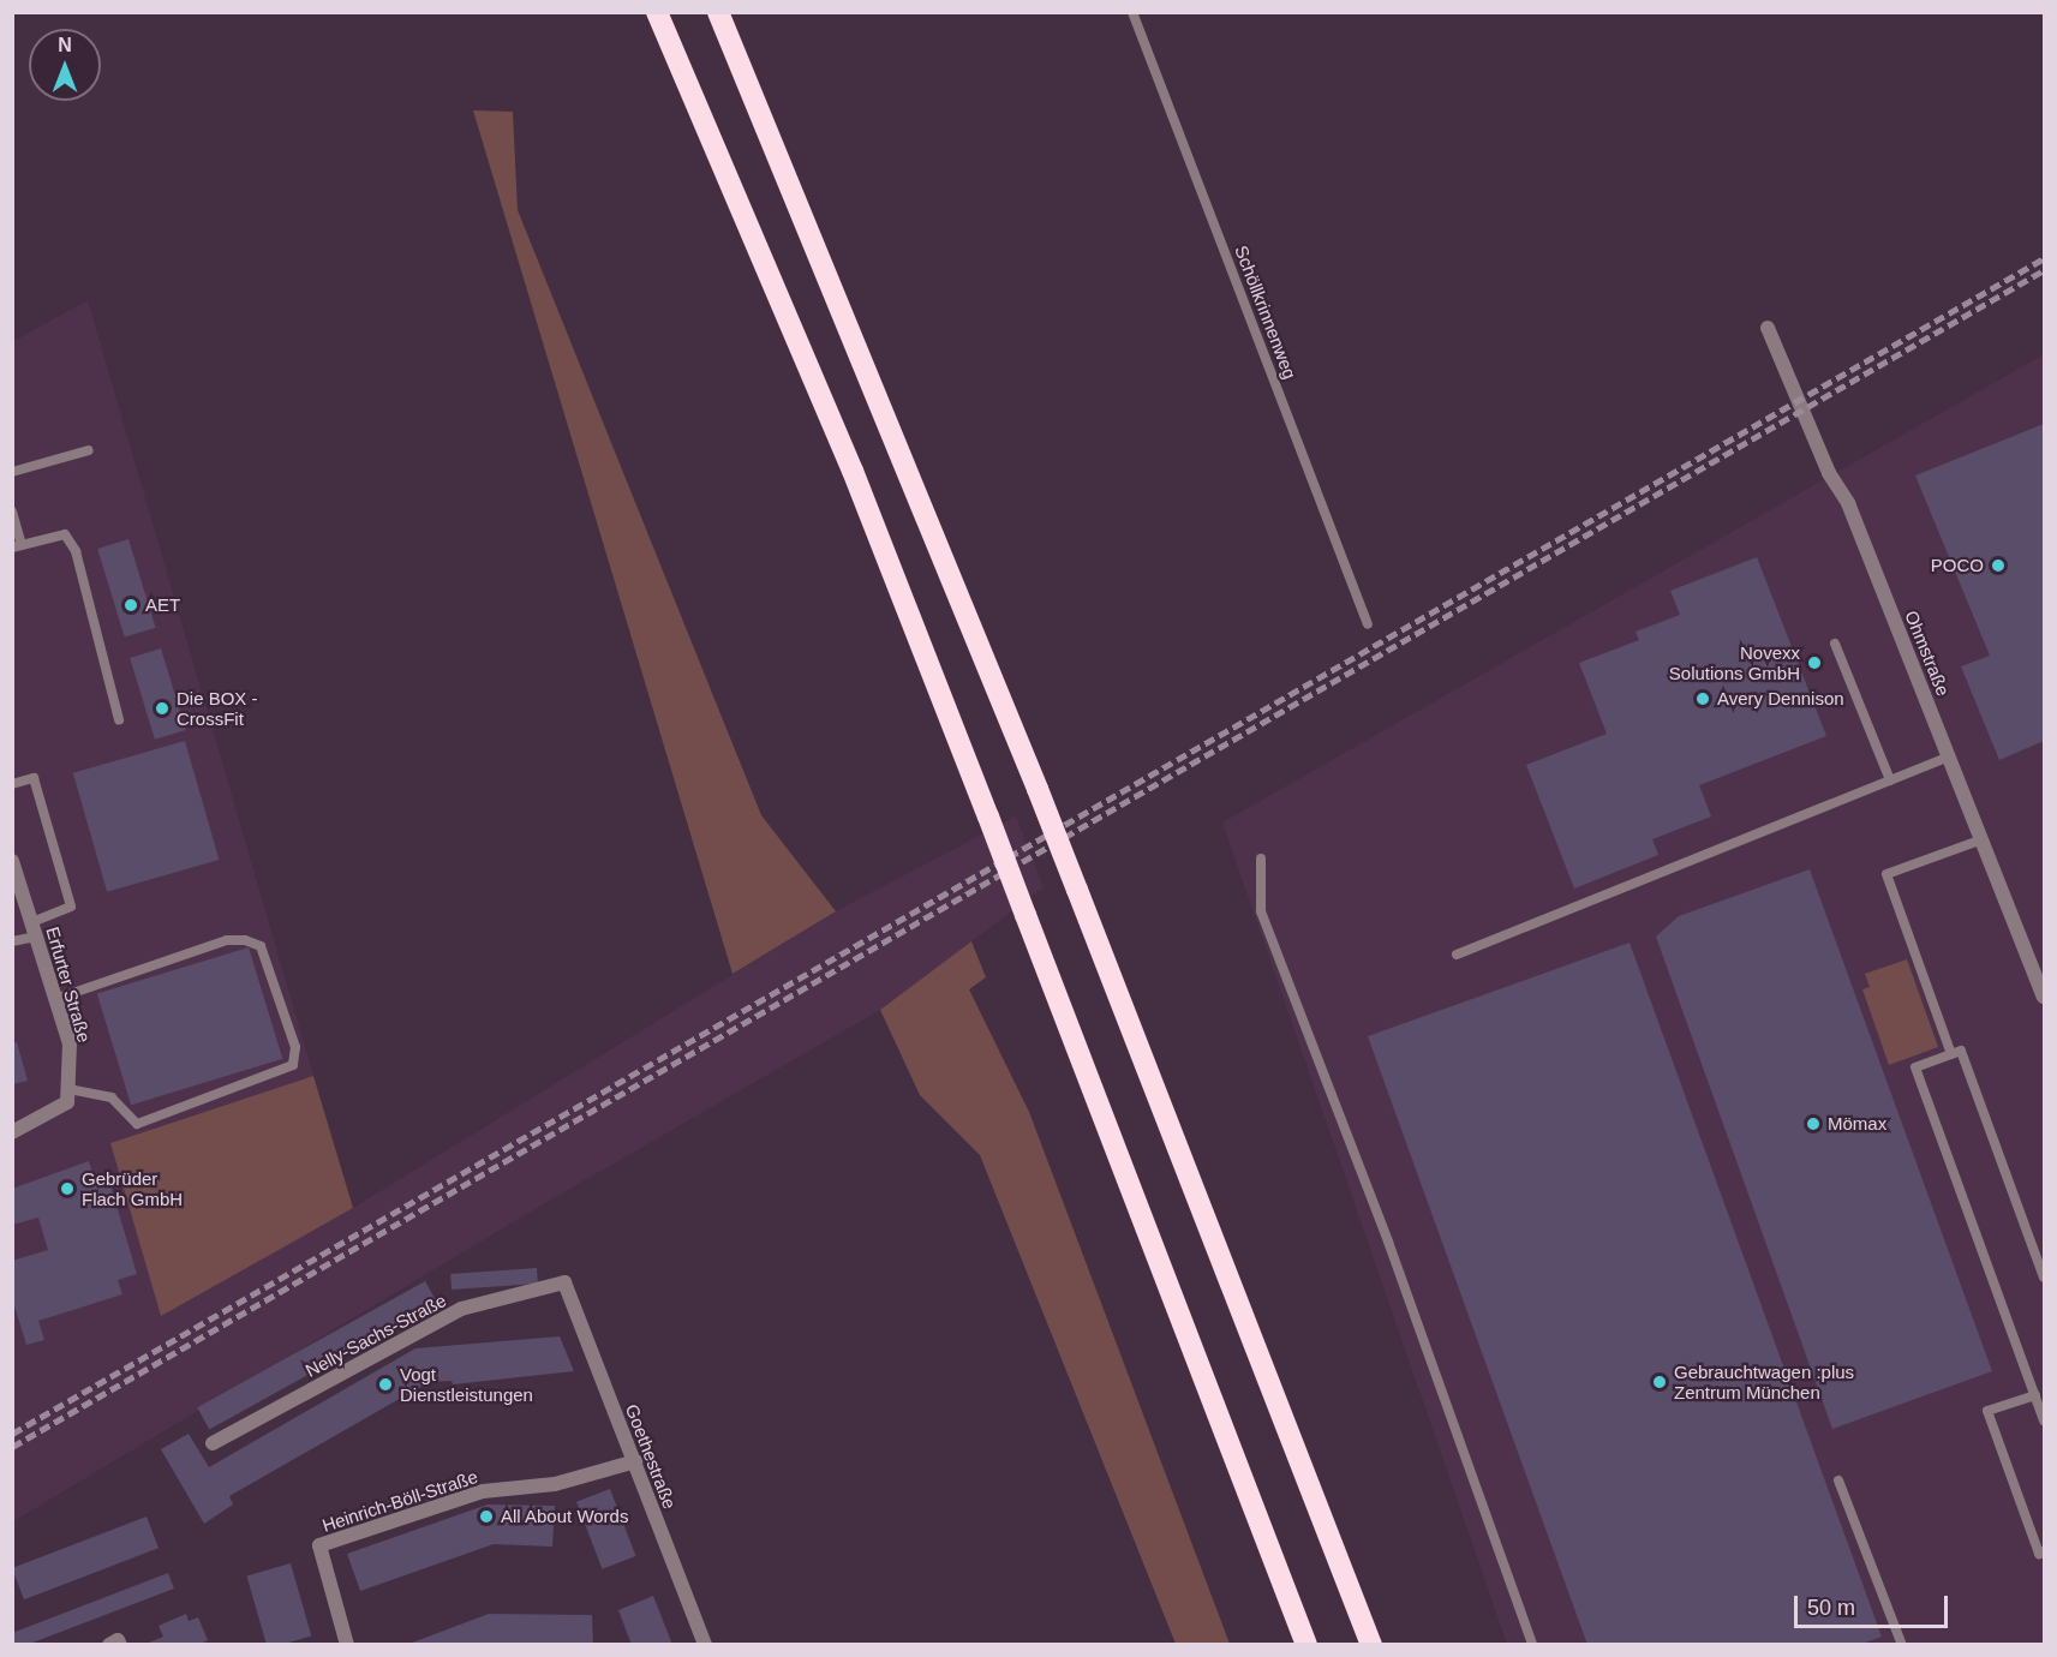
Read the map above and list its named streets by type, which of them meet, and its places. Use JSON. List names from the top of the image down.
{
  "streets": {
    "street": [
      "Ohmstraße",
      "Erfurter Straße",
      "Nelly-Sachs-Straße",
      "Goethestraße",
      "Heinrich-Böll-Straße"
    ],
    "lane": ["Schöllkrinnenweg"]
  },
  "crossings": [
    ["Nelly-Sachs-Straße", "Goethestraße"],
    ["Goethestraße", "Heinrich-Böll-Straße"]
  ],
  "places": [
    "POCO",
    "AET",
    "Novexx Solutions GmbH",
    "Avery Dennison",
    "Die BOX - CrossFit",
    "Mömax",
    "Gebrüder Flach GmbH",
    "Gebrauchtwagen :plus Zentrum München",
    "Vogt Dienstleistungen",
    "All About Words"
  ],
  "scale_bar": "50 m",
  "north": "top"
}
